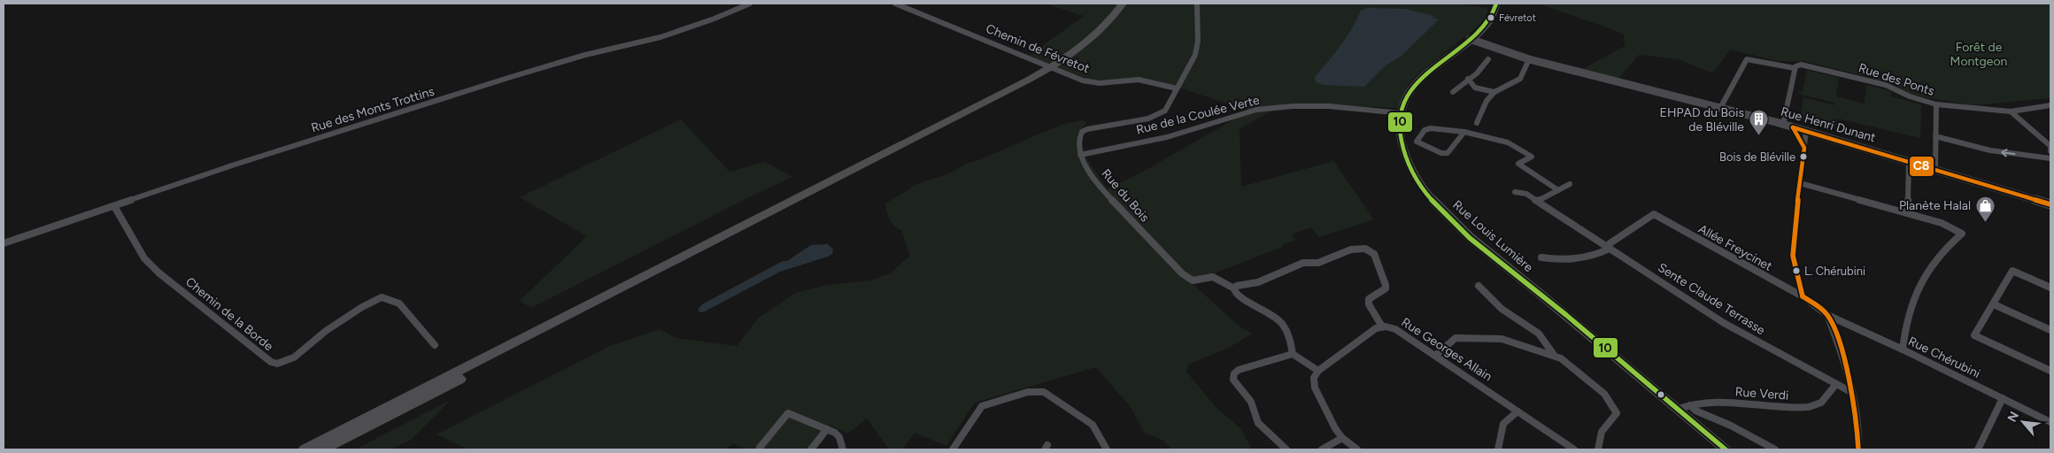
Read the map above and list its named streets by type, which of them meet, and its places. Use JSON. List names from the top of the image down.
{
  "streets": {
    "main road": ["Rue Henri Dunant", "Rue Louis Lumière"],
    "street": [
      "Chemin de Févretot",
      "Rue des Ponts",
      "Rue des Monts Trottins",
      "Rue de la Coulée Verte",
      "Rue du Bois",
      "Allée Freycinet",
      "Sente Claude Terrasse",
      "Chemin de la Borde",
      "Rue Georges Allain",
      "Rue Chérubini",
      "Rue Verdi"
    ]
  },
  "crossings": [
    ["Rue des Ponts", "Rue Henri Dunant"],
    ["Rue des Monts Trottins", "Chemin de la Borde"],
    ["Rue de la Coulée Verte", "Rue du Bois"],
    ["Rue de la Coulée Verte", "Rue Louis Lumière"],
    ["Rue Henri Dunant", "Rue Louis Lumière"],
    ["Rue Louis Lumière", "Rue Verdi"],
    ["Allée Freycinet", "Sente Claude Terrasse"],
    ["Allée Freycinet", "Rue Chérubini"],
    ["Sente Claude Terrasse", "Rue Verdi"]
  ],
  "parks": ["Forêt de Montgeon"],
  "places": {
    "other": ["Févretot", "Bois de Bléville", "L. Chérubini"],
    "building": ["EHPAD du Bois de Bléville"],
    "shop": ["Planète Halal"]
  },
  "lines": ["transit line 10", "transit line C8"],
  "north": "top left"
}
